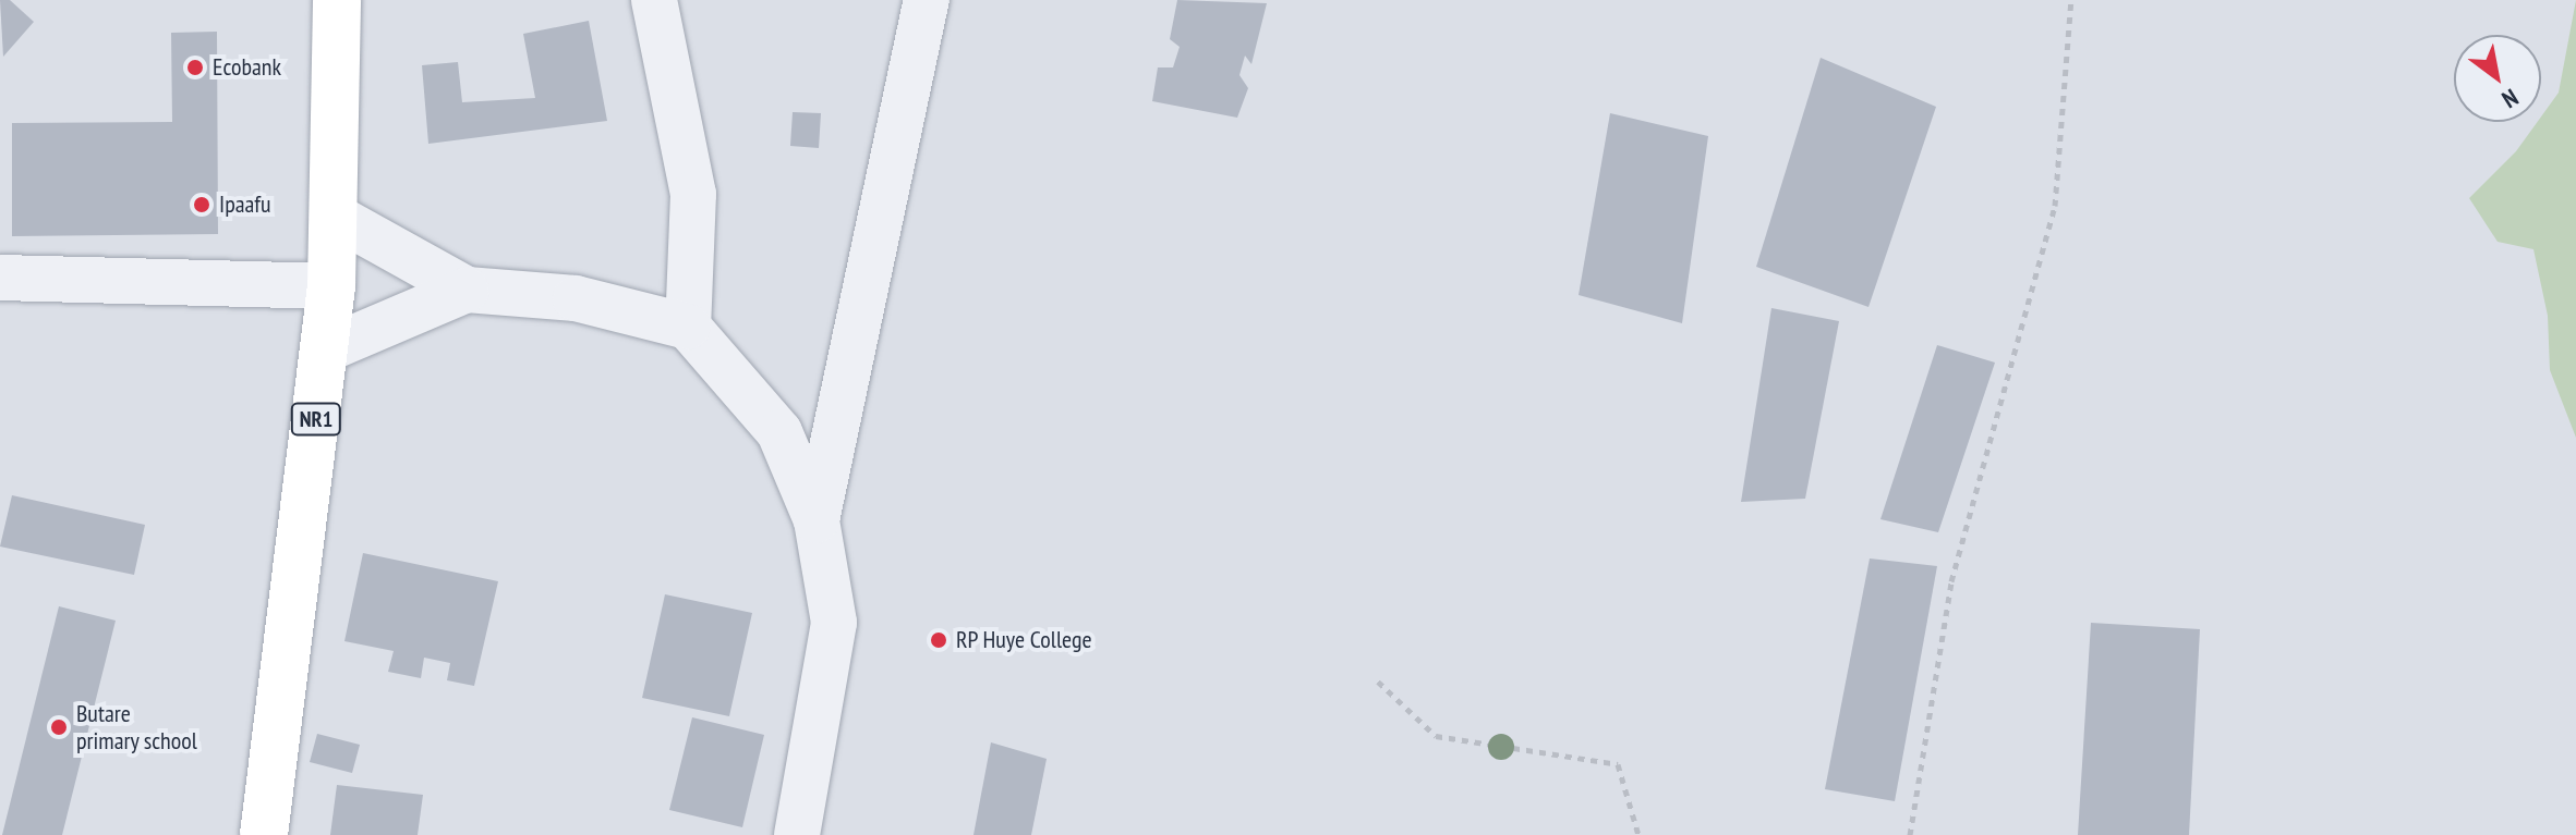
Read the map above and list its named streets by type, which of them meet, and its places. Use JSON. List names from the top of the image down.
{
  "streets": {
    "highway": ["NR1"]
  },
  "places": [
    "Ecobank",
    "Ipaafu",
    "RP Huye College",
    "Butare primary school"
  ],
  "north": "bottom right"
}
